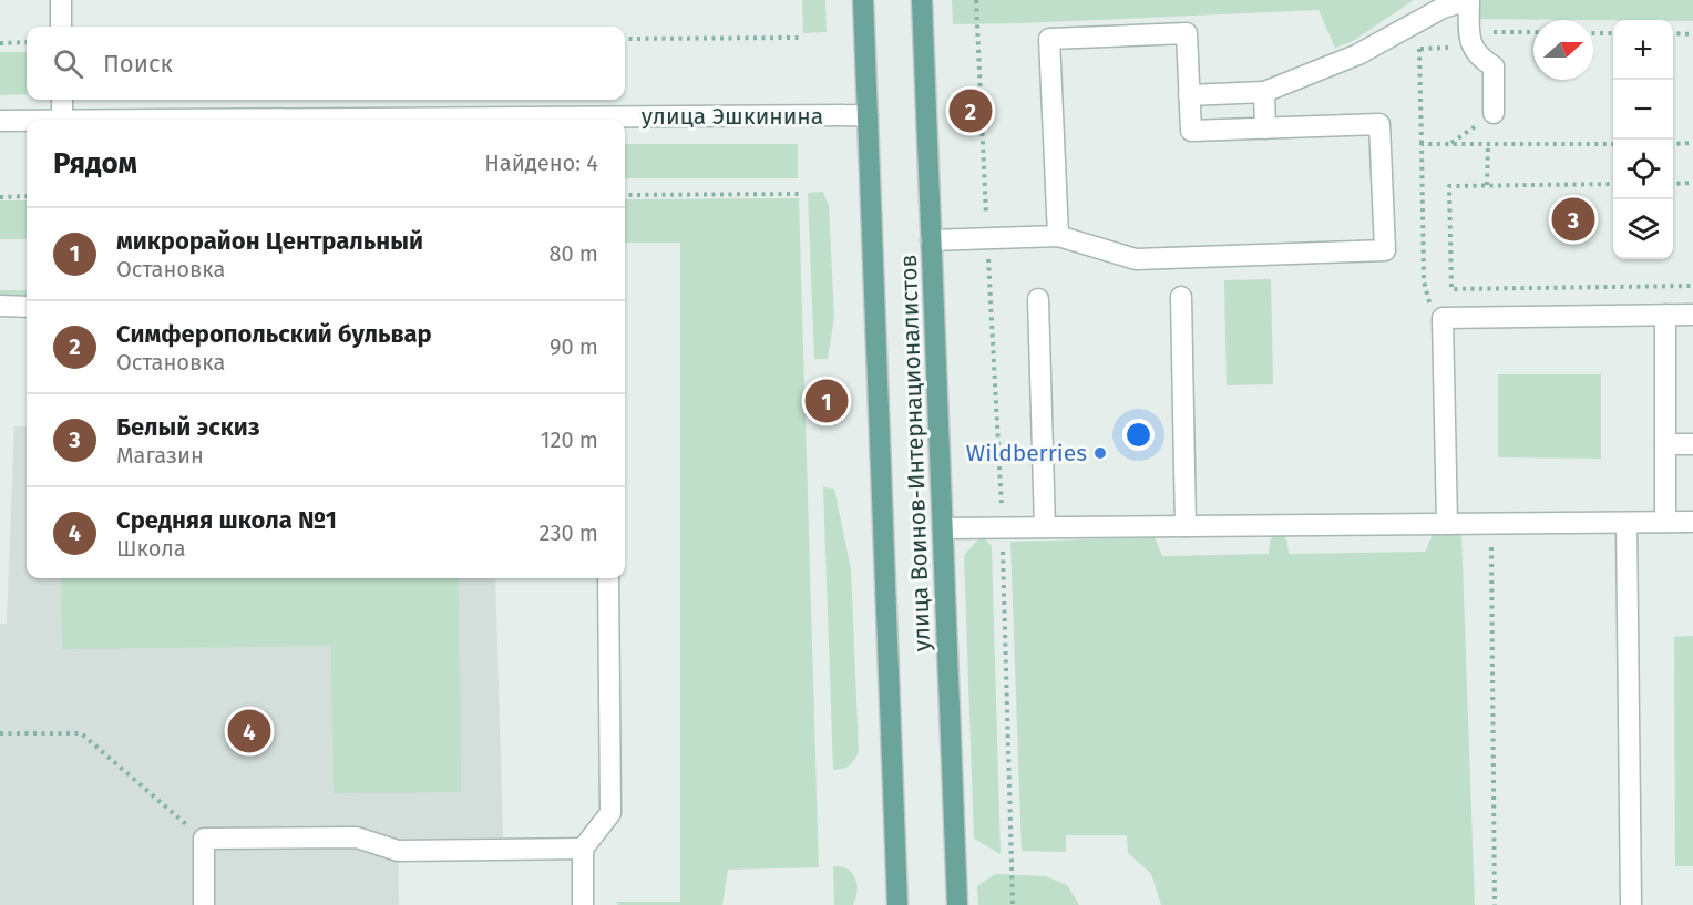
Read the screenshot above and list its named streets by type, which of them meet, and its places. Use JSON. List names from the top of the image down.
{
  "streets": {
    "main road": ["улица Воинов-Интернационалистов"],
    "street": ["улица Эшкинина"]
  },
  "crossings": [
    ["улица Эшкинина", "улица Воинов-Интернационалистов"]
  ],
  "places": ["Wildberries"],
  "north": "right",
  "page": {
    "map_buttons": ["+", "−"],
    "search": "Поиск",
    "pins": [
      "2",
      "3",
      "1",
      "4"
    ],
    "heading": ["Рядом", "Найдено: 4"],
    "list": [
      {
        "mark": "1",
        "name": "микрорайон Центральный",
        "note": "Остановка",
        "value": "80 m"
      },
      {
        "mark": "2",
        "name": "Симферопольский бульвар",
        "note": "Остановка",
        "value": "90 m"
      },
      {
        "mark": "3",
        "name": "Белый эскиз",
        "note": "Магазин",
        "value": "120 m"
      },
      {
        "mark": "4",
        "name": "Средняя школа №1",
        "note": "Школа",
        "value": "230 m"
      }
    ]
  }
}
